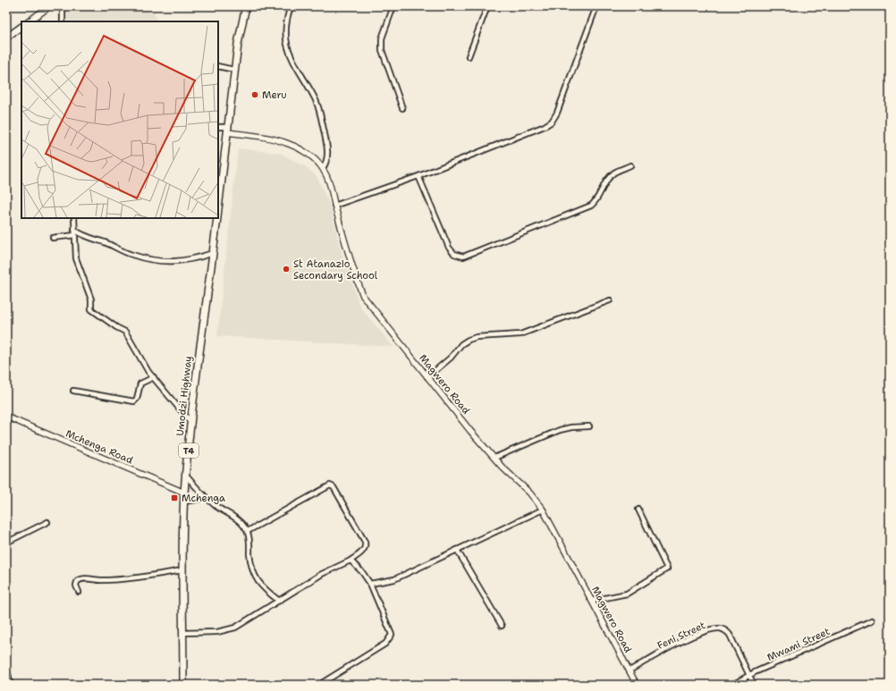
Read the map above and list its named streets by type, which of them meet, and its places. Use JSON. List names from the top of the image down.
{
  "streets": {
    "highway": ["Umodzi Highway", "T4"],
    "street": [
      "Magwero Road",
      "Mchenga Road",
      "Feni Street",
      "Mwami Street"
    ]
  },
  "crossings": [
    ["Magwero Road", "Umodzi Highway"],
    ["Magwero Road", "Feni Street"],
    ["Umodzi Highway", "Mchenga Road"],
    ["Feni Street", "Mwami Street"]
  ],
  "places": {
    "other": ["Meru", "St Atanazio Secondary School"],
    "transit": ["Mchenga"]
  }
}
